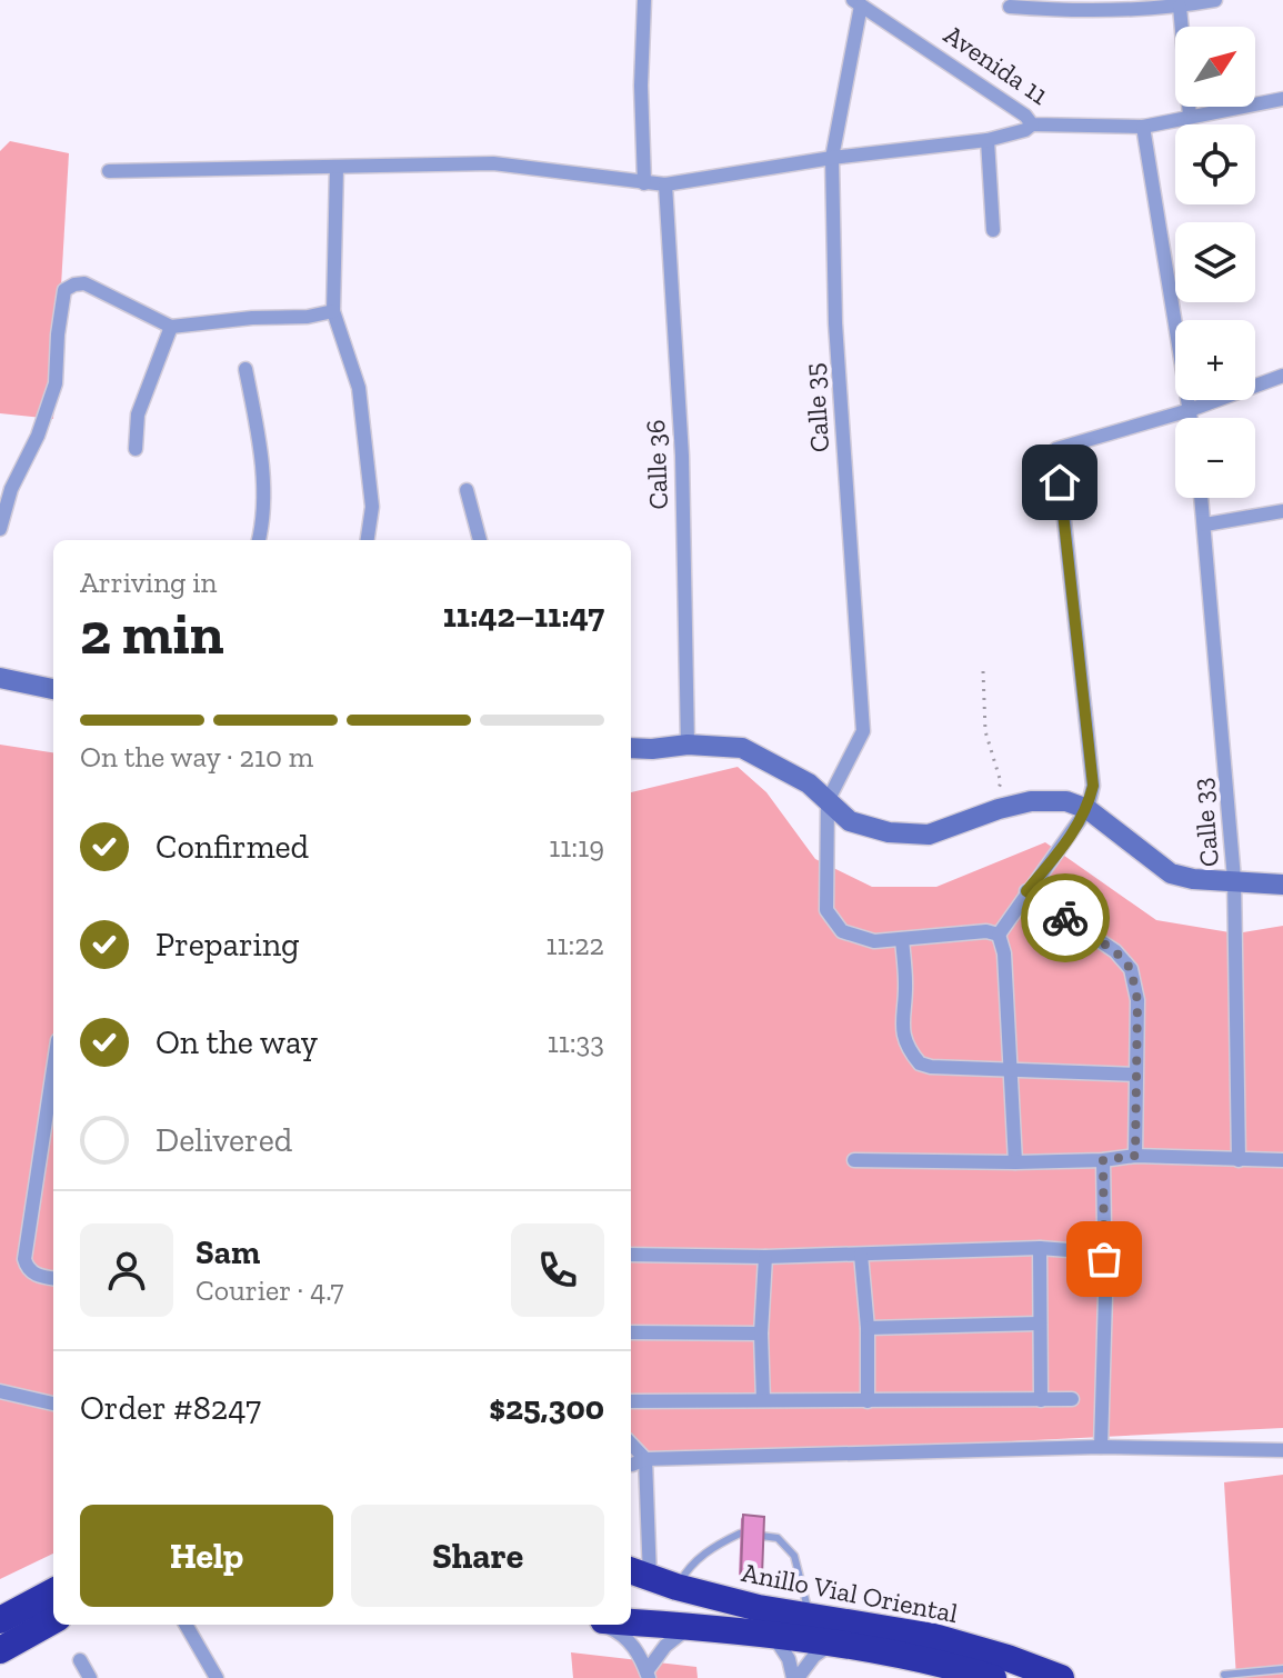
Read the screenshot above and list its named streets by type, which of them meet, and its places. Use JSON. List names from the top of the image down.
{
  "streets": {
    "highway": ["Anillo Vial Oriental"],
    "street": [
      "Avenida 11",
      "Calle 35",
      "Calle 36",
      "Calle 33"
    ]
  },
  "crossings": [
    ["Avenida 11", "Calle 35"]
  ],
  "north": "top right",
  "page": {
    "map_buttons": ["+", "−"],
    "heading": ["2 min", "Arriving in", "11:42–11:47"],
    "panel": [
      "Sam",
      "Courier · 4.7",
      "Order #8247",
      "$25,300"
    ],
    "bar": "On the way · 210 m",
    "list": [
      ["Confirmed", "11:19"],
      ["Preparing", "11:22"],
      ["On the way", "11:33"],
      "Delivered"
    ],
    "buttons": ["Help", "Share"]
  }
}
